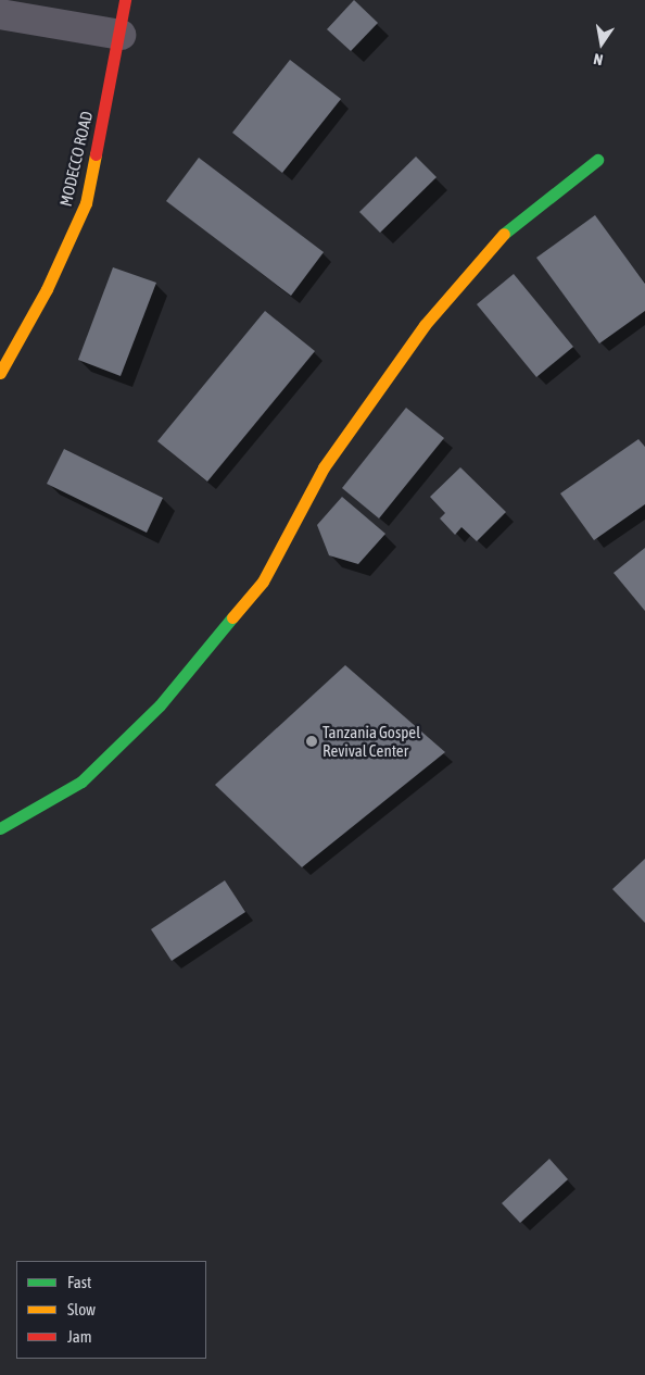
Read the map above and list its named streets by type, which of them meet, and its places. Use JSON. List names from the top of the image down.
{
  "streets": {
    "street": ["MODECCO ROAD"]
  },
  "places": ["Tanzania Gospel Revival Center"],
  "legend": ["Fast", "Slow", "Jam"],
  "north": "bottom"
}
